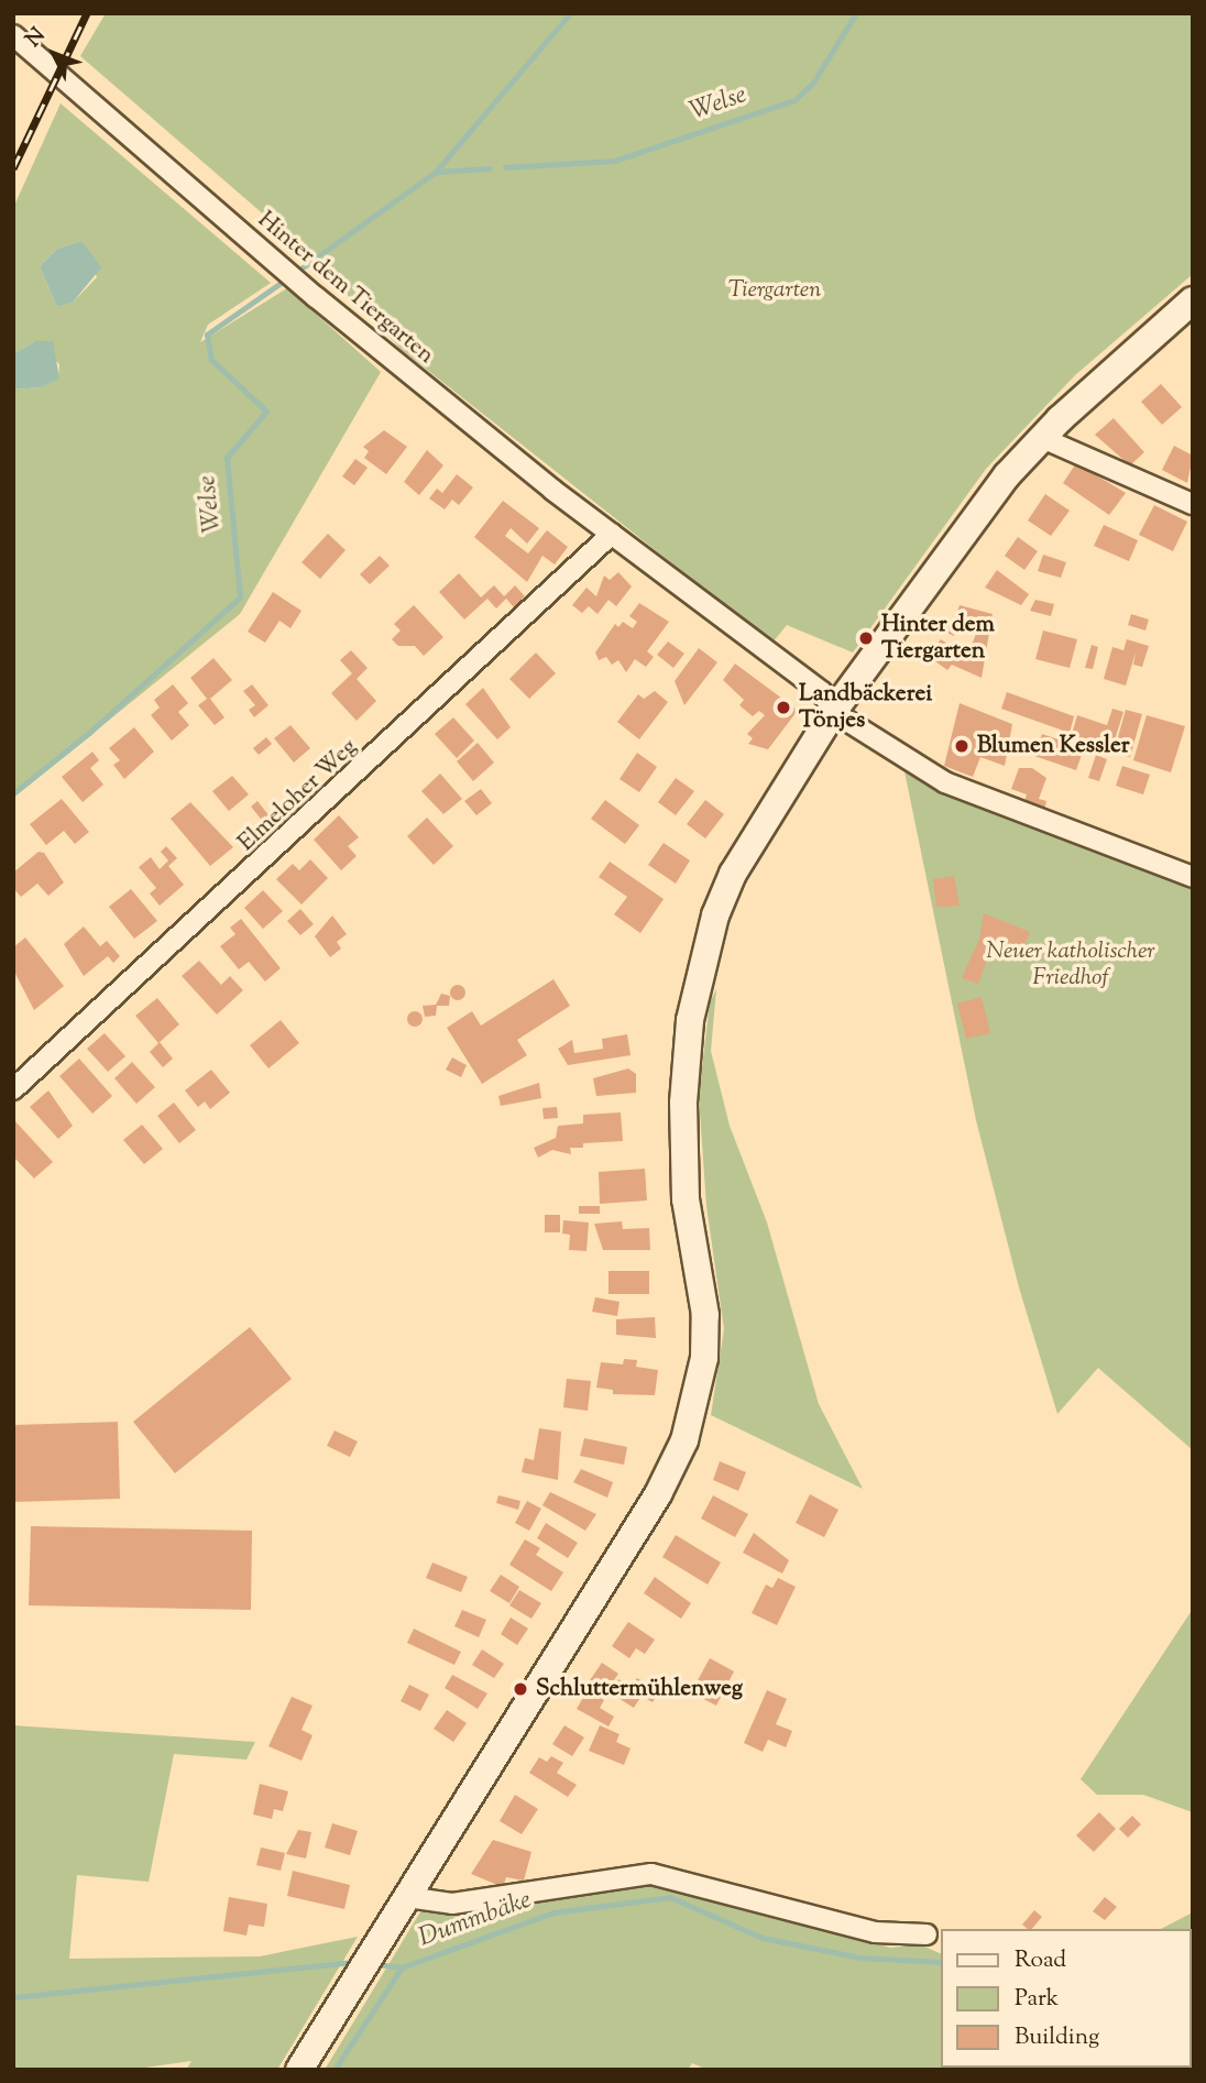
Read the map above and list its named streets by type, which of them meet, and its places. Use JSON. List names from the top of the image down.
{
  "streets": {
    "street": ["Hinter dem Tiergarten", "Elmeloher Weg"]
  },
  "crossings": [
    ["Hinter dem Tiergarten", "Elmeloher Weg"]
  ],
  "water": ["Welse", "Dummbäke"],
  "parks": ["Tiergarten", "Neuer katholischer Friedhof"],
  "places": [
    "Hinter dem Tiergarten",
    "Landbäckerei Tönjes",
    "Blumen Kessler",
    "Schluttermühlenweg"
  ],
  "legend": ["Road", "Park", "Building"],
  "north": "top left"
}
